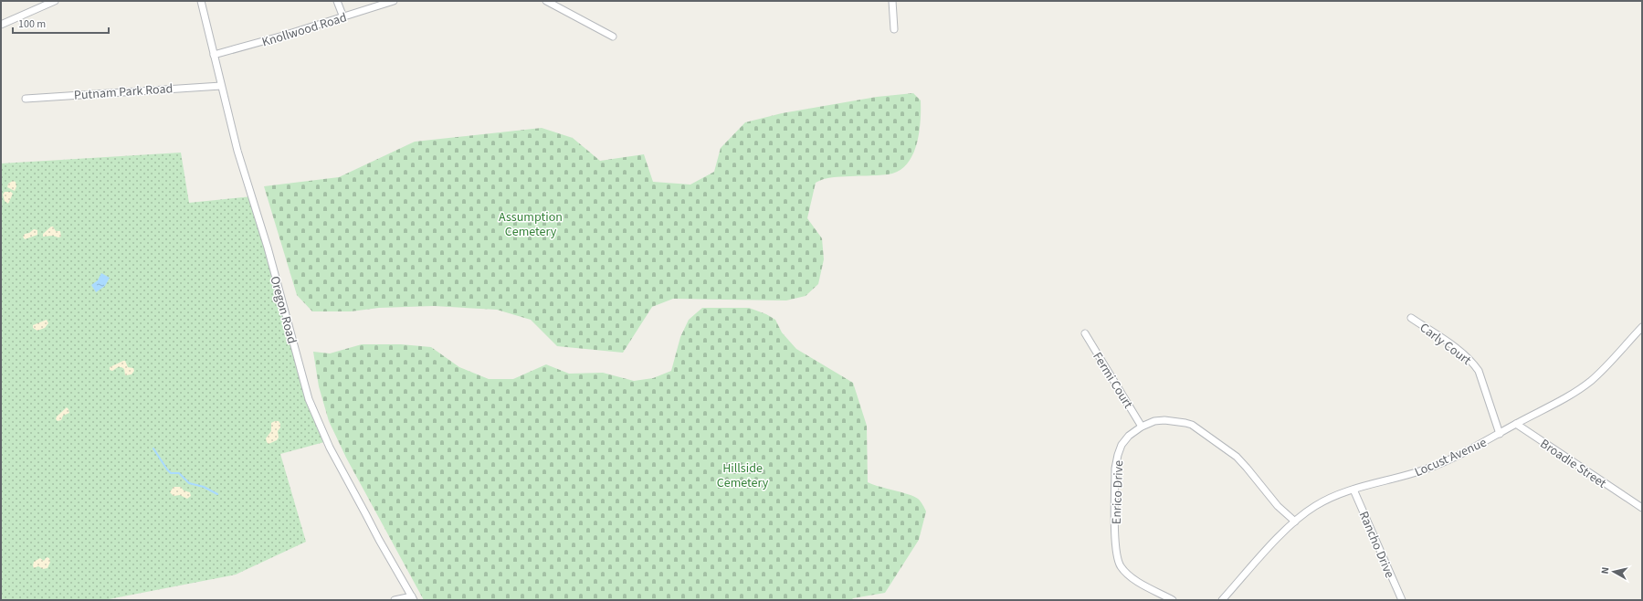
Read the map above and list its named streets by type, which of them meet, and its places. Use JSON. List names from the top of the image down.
{
  "streets": {
    "street": [
      "Knollwood Road",
      "Putnam Park Road",
      "Oregon Road",
      "Carly Court",
      "Fermi Court",
      "Locust Avenue",
      "Broadie Street",
      "Enrico Drive",
      "Rancho Drive"
    ]
  },
  "crossings": [
    ["Knollwood Road", "Oregon Road"],
    ["Putnam Park Road", "Oregon Road"],
    ["Carly Court", "Locust Avenue"],
    ["Fermi Court", "Enrico Drive"],
    ["Locust Avenue", "Broadie Street"],
    ["Locust Avenue", "Enrico Drive"],
    ["Locust Avenue", "Rancho Drive"]
  ],
  "parks": ["Assumption Cemetery", "Hillside Cemetery"],
  "scale_bar": "100 m",
  "north": "left"
}
